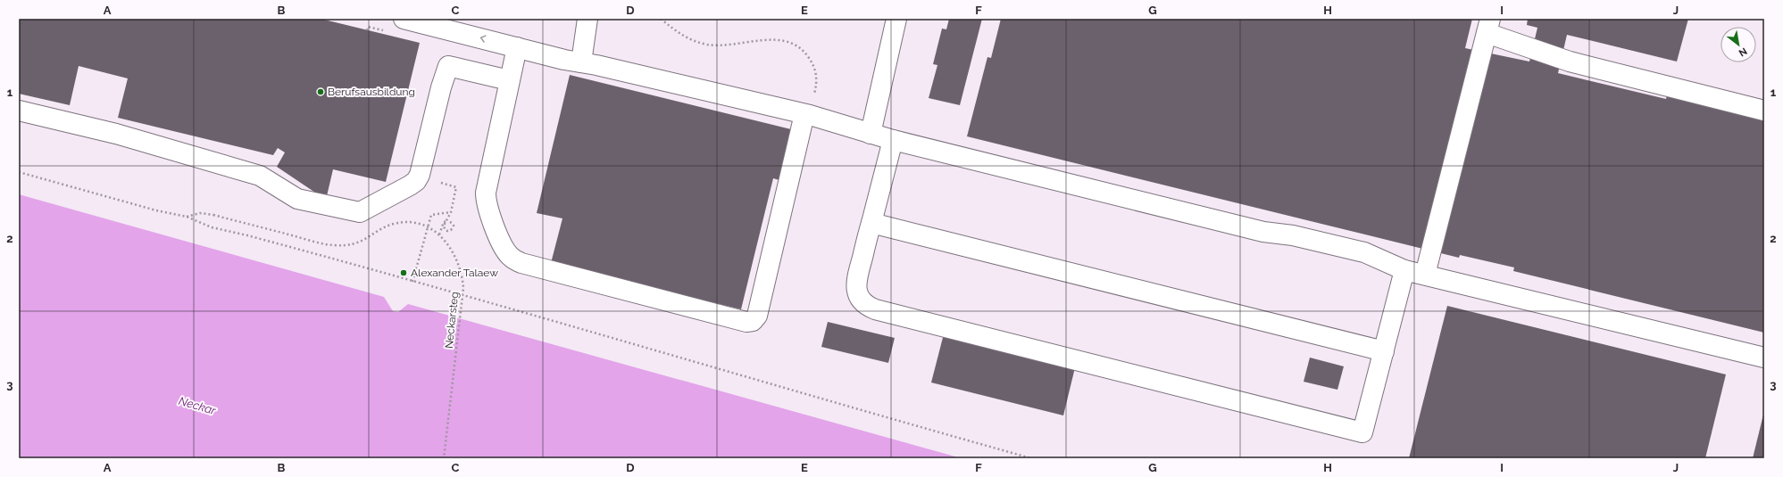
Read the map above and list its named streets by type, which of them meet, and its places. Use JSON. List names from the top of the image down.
{
  "streets": {
    "path": ["Neckarsteg"]
  },
  "water": ["Neckar"],
  "places": ["Berufsausbildung", "Alexander Talaew"],
  "north": "bottom right",
  "grid": {
    "columns": [
      "A",
      "B",
      "C",
      "D",
      "E",
      "F",
      "G",
      "H",
      "I",
      "J"
    ],
    "rows": ["1", "2", "3"]
  }
}
